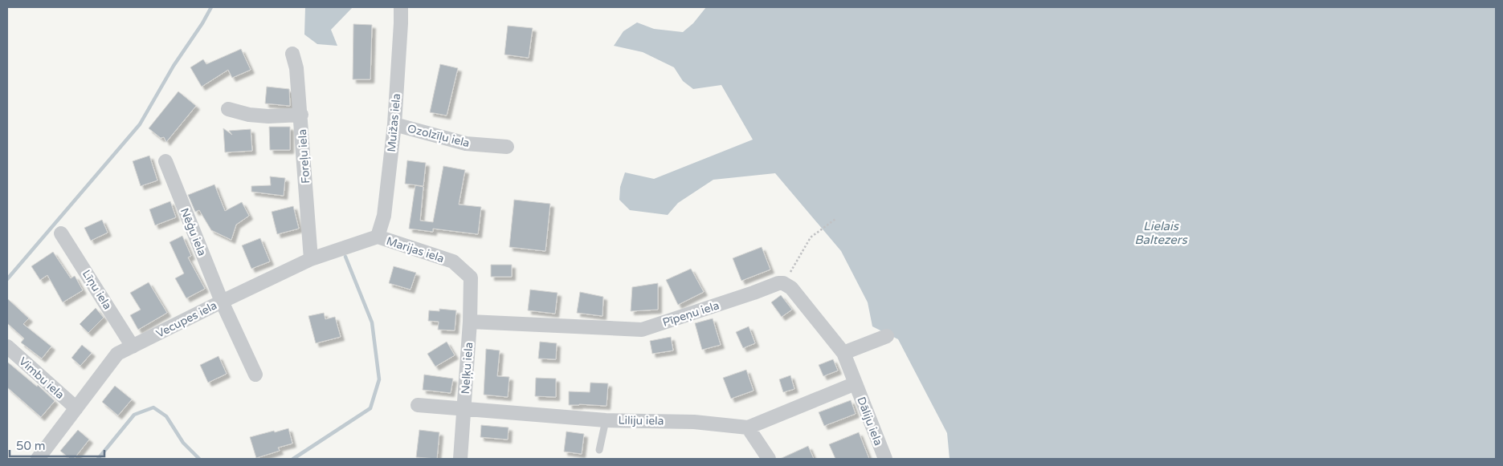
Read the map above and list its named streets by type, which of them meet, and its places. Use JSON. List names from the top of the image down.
{
  "streets": {
    "street": [
      "Muižas iela",
      "Ozolzīļu iela",
      "Foreļu iela",
      "Nēģu iela",
      "Marijas iela",
      "Līņu iela",
      "Pīpeņu iela",
      "Vecupes iela",
      "Neļķu iela",
      "Vimbu iela",
      "Liliju iela",
      "Dāliju iela"
    ]
  },
  "crossings": [
    ["Muižas iela", "Ozolzīļu iela"],
    ["Muižas iela", "Marijas iela"],
    ["Muižas iela", "Vecupes iela"],
    ["Foreļu iela", "Vecupes iela"],
    ["Nēģu iela", "Vecupes iela"],
    ["Marijas iela", "Vecupes iela"],
    ["Marijas iela", "Neļķu iela"],
    ["Līņu iela", "Vecupes iela"],
    ["Pīpeņu iela", "Neļķu iela"],
    ["Vecupes iela", "Vimbu iela"],
    ["Neļķu iela", "Liliju iela"],
    ["Liliju iela", "Dāliju iela"]
  ],
  "water": ["Lielais Baltezers"],
  "scale_bar": "50 m"
}
